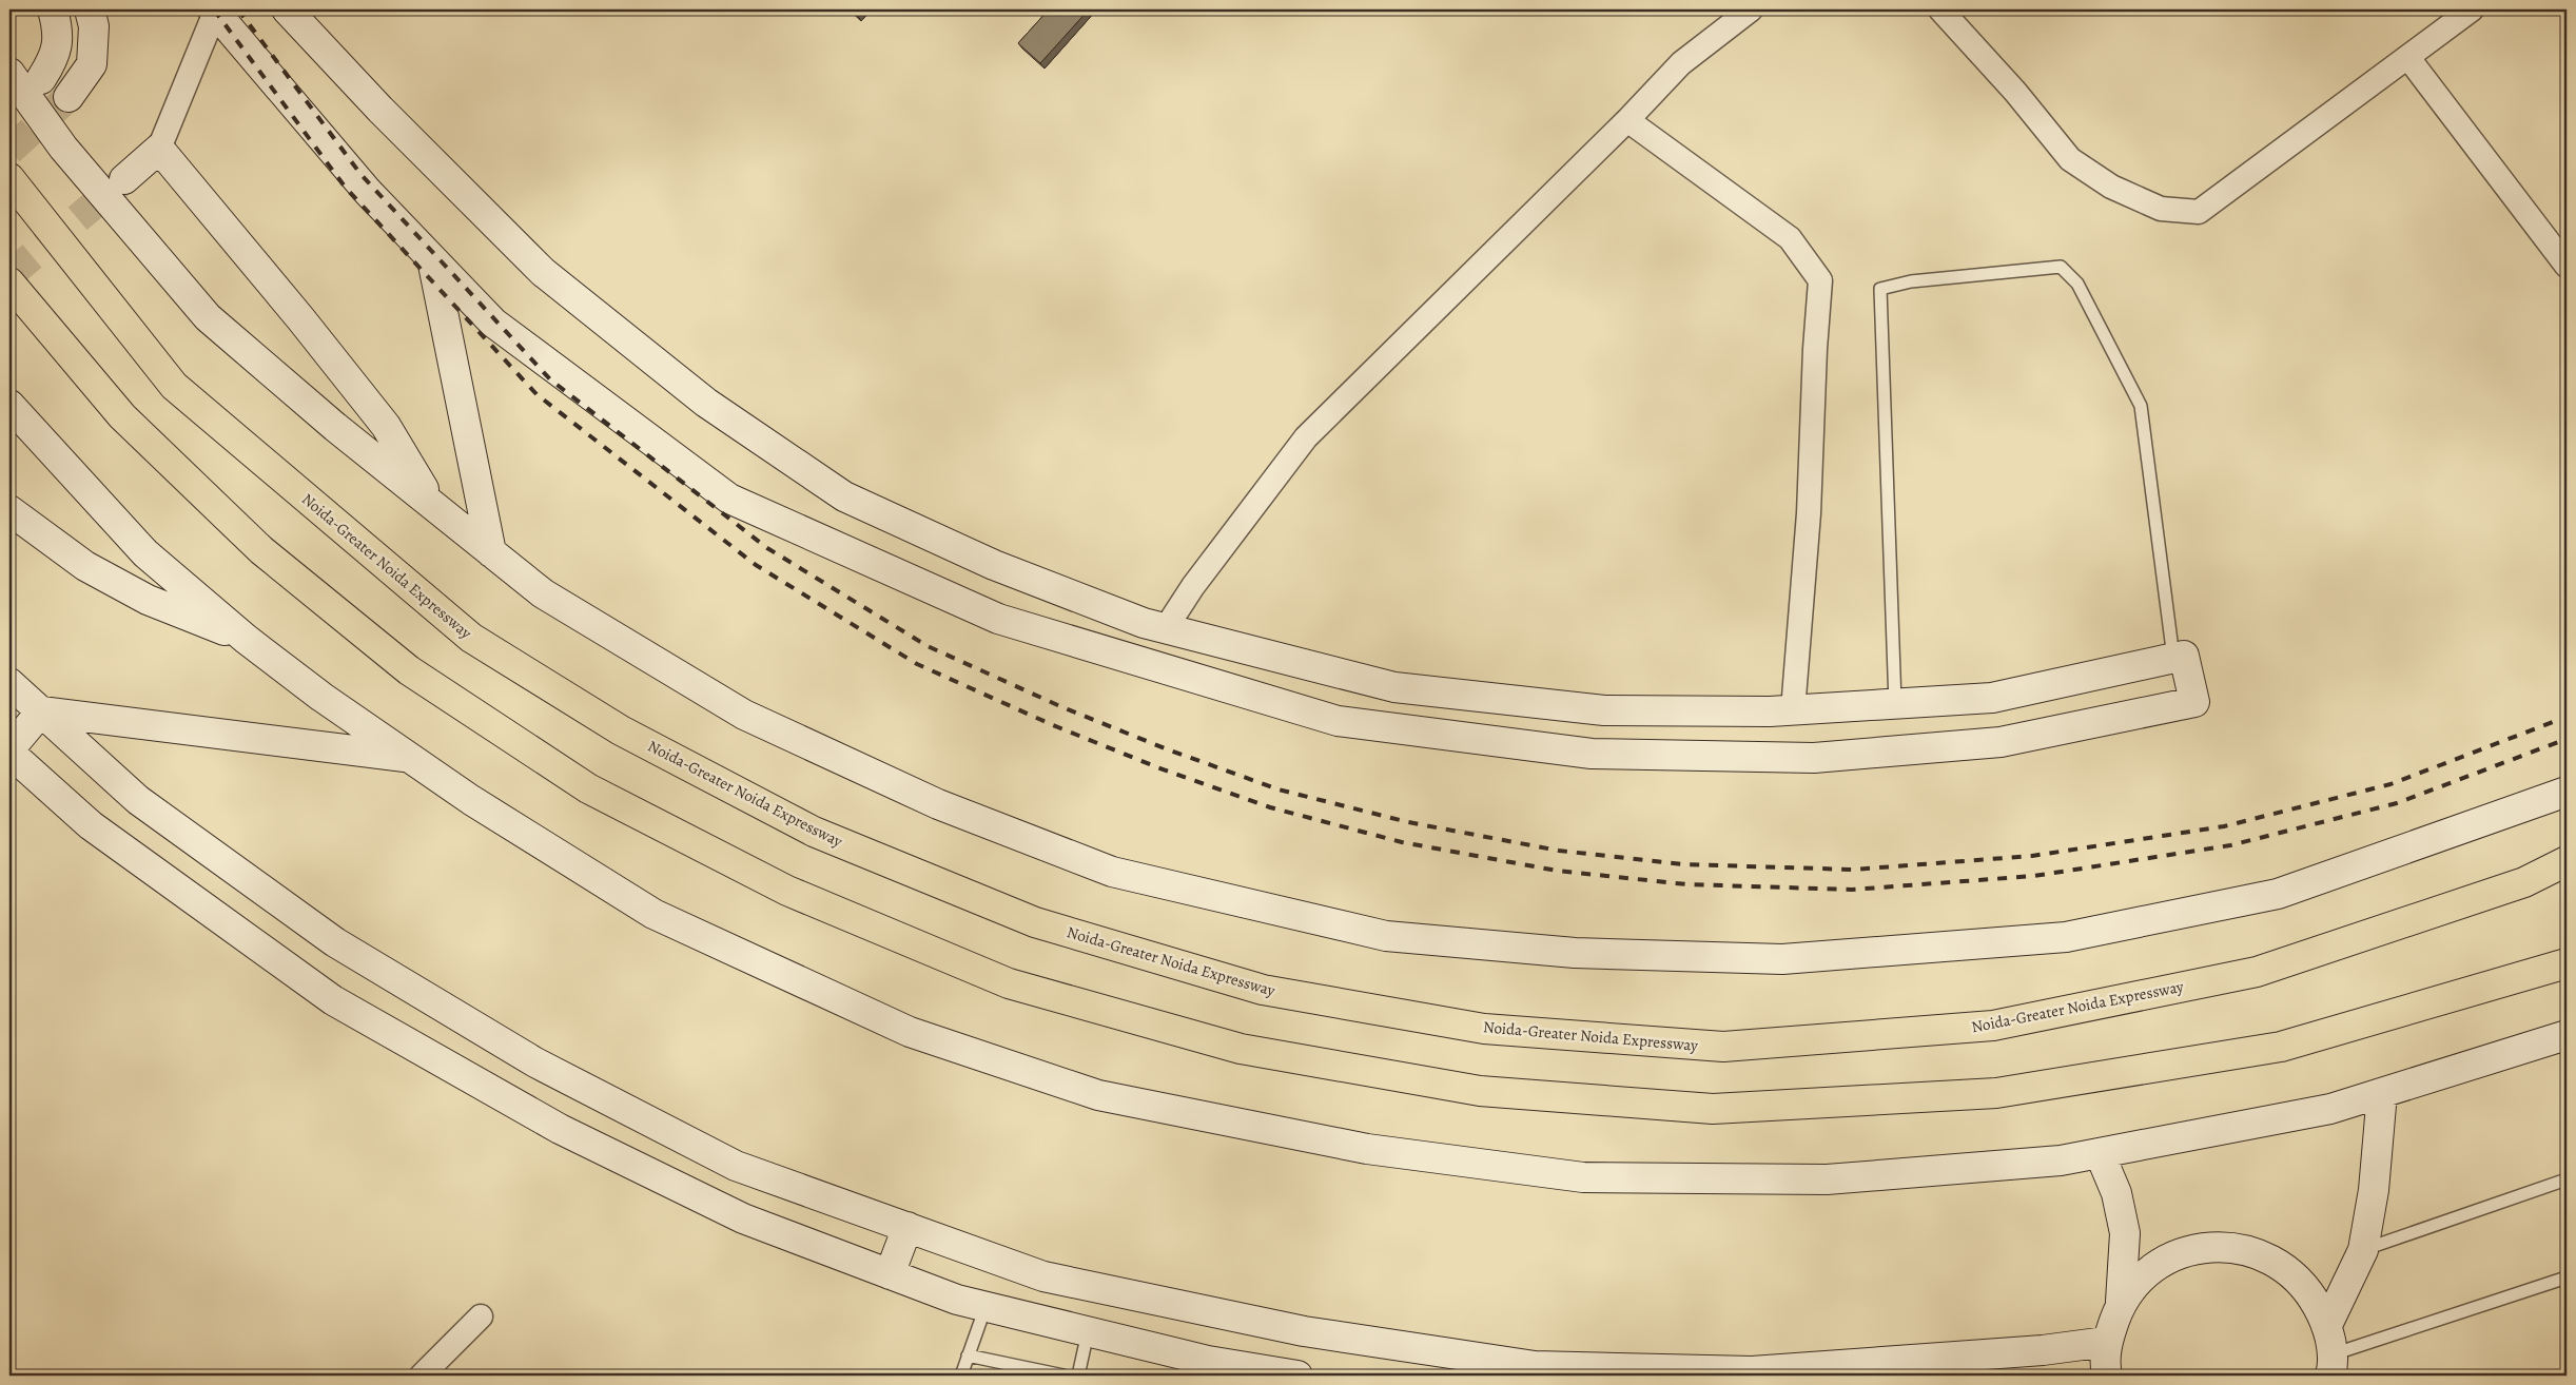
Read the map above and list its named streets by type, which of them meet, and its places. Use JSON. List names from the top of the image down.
{
  "streets": {
    "highway": ["Noida-Greater Noida Expressway"]
  }
}
